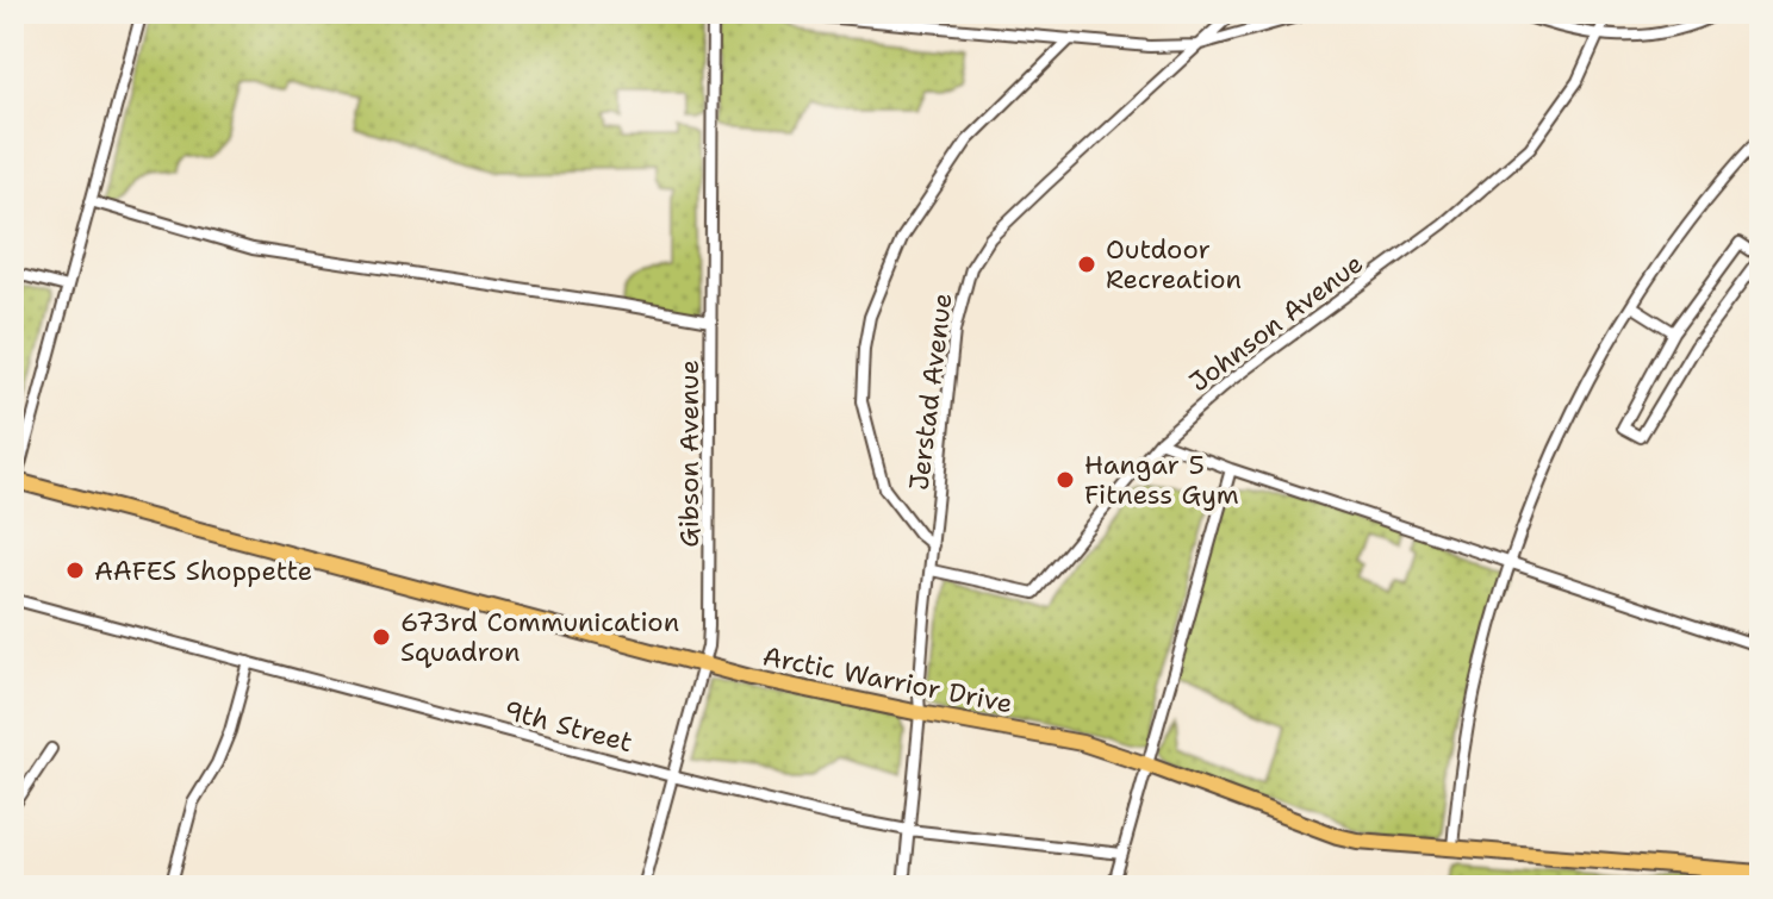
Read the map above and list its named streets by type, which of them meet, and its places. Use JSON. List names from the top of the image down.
{
  "streets": {
    "main road": ["Arctic Warrior Drive"],
    "street": [
      "Johnson Avenue",
      "Jerstad Avenue",
      "Gibson Avenue",
      "9th Street"
    ]
  },
  "crossings": [
    ["Johnson Avenue", "Jerstad Avenue"],
    ["Jerstad Avenue", "Arctic Warrior Drive"],
    ["Jerstad Avenue", "9th Street"],
    ["Gibson Avenue", "Arctic Warrior Drive"],
    ["Gibson Avenue", "9th Street"]
  ],
  "places": [
    "Outdoor Recreation",
    "Hangar 5 Fitness Gym",
    "AAFES Shoppette",
    "673rd Communication Squadron"
  ]
}
